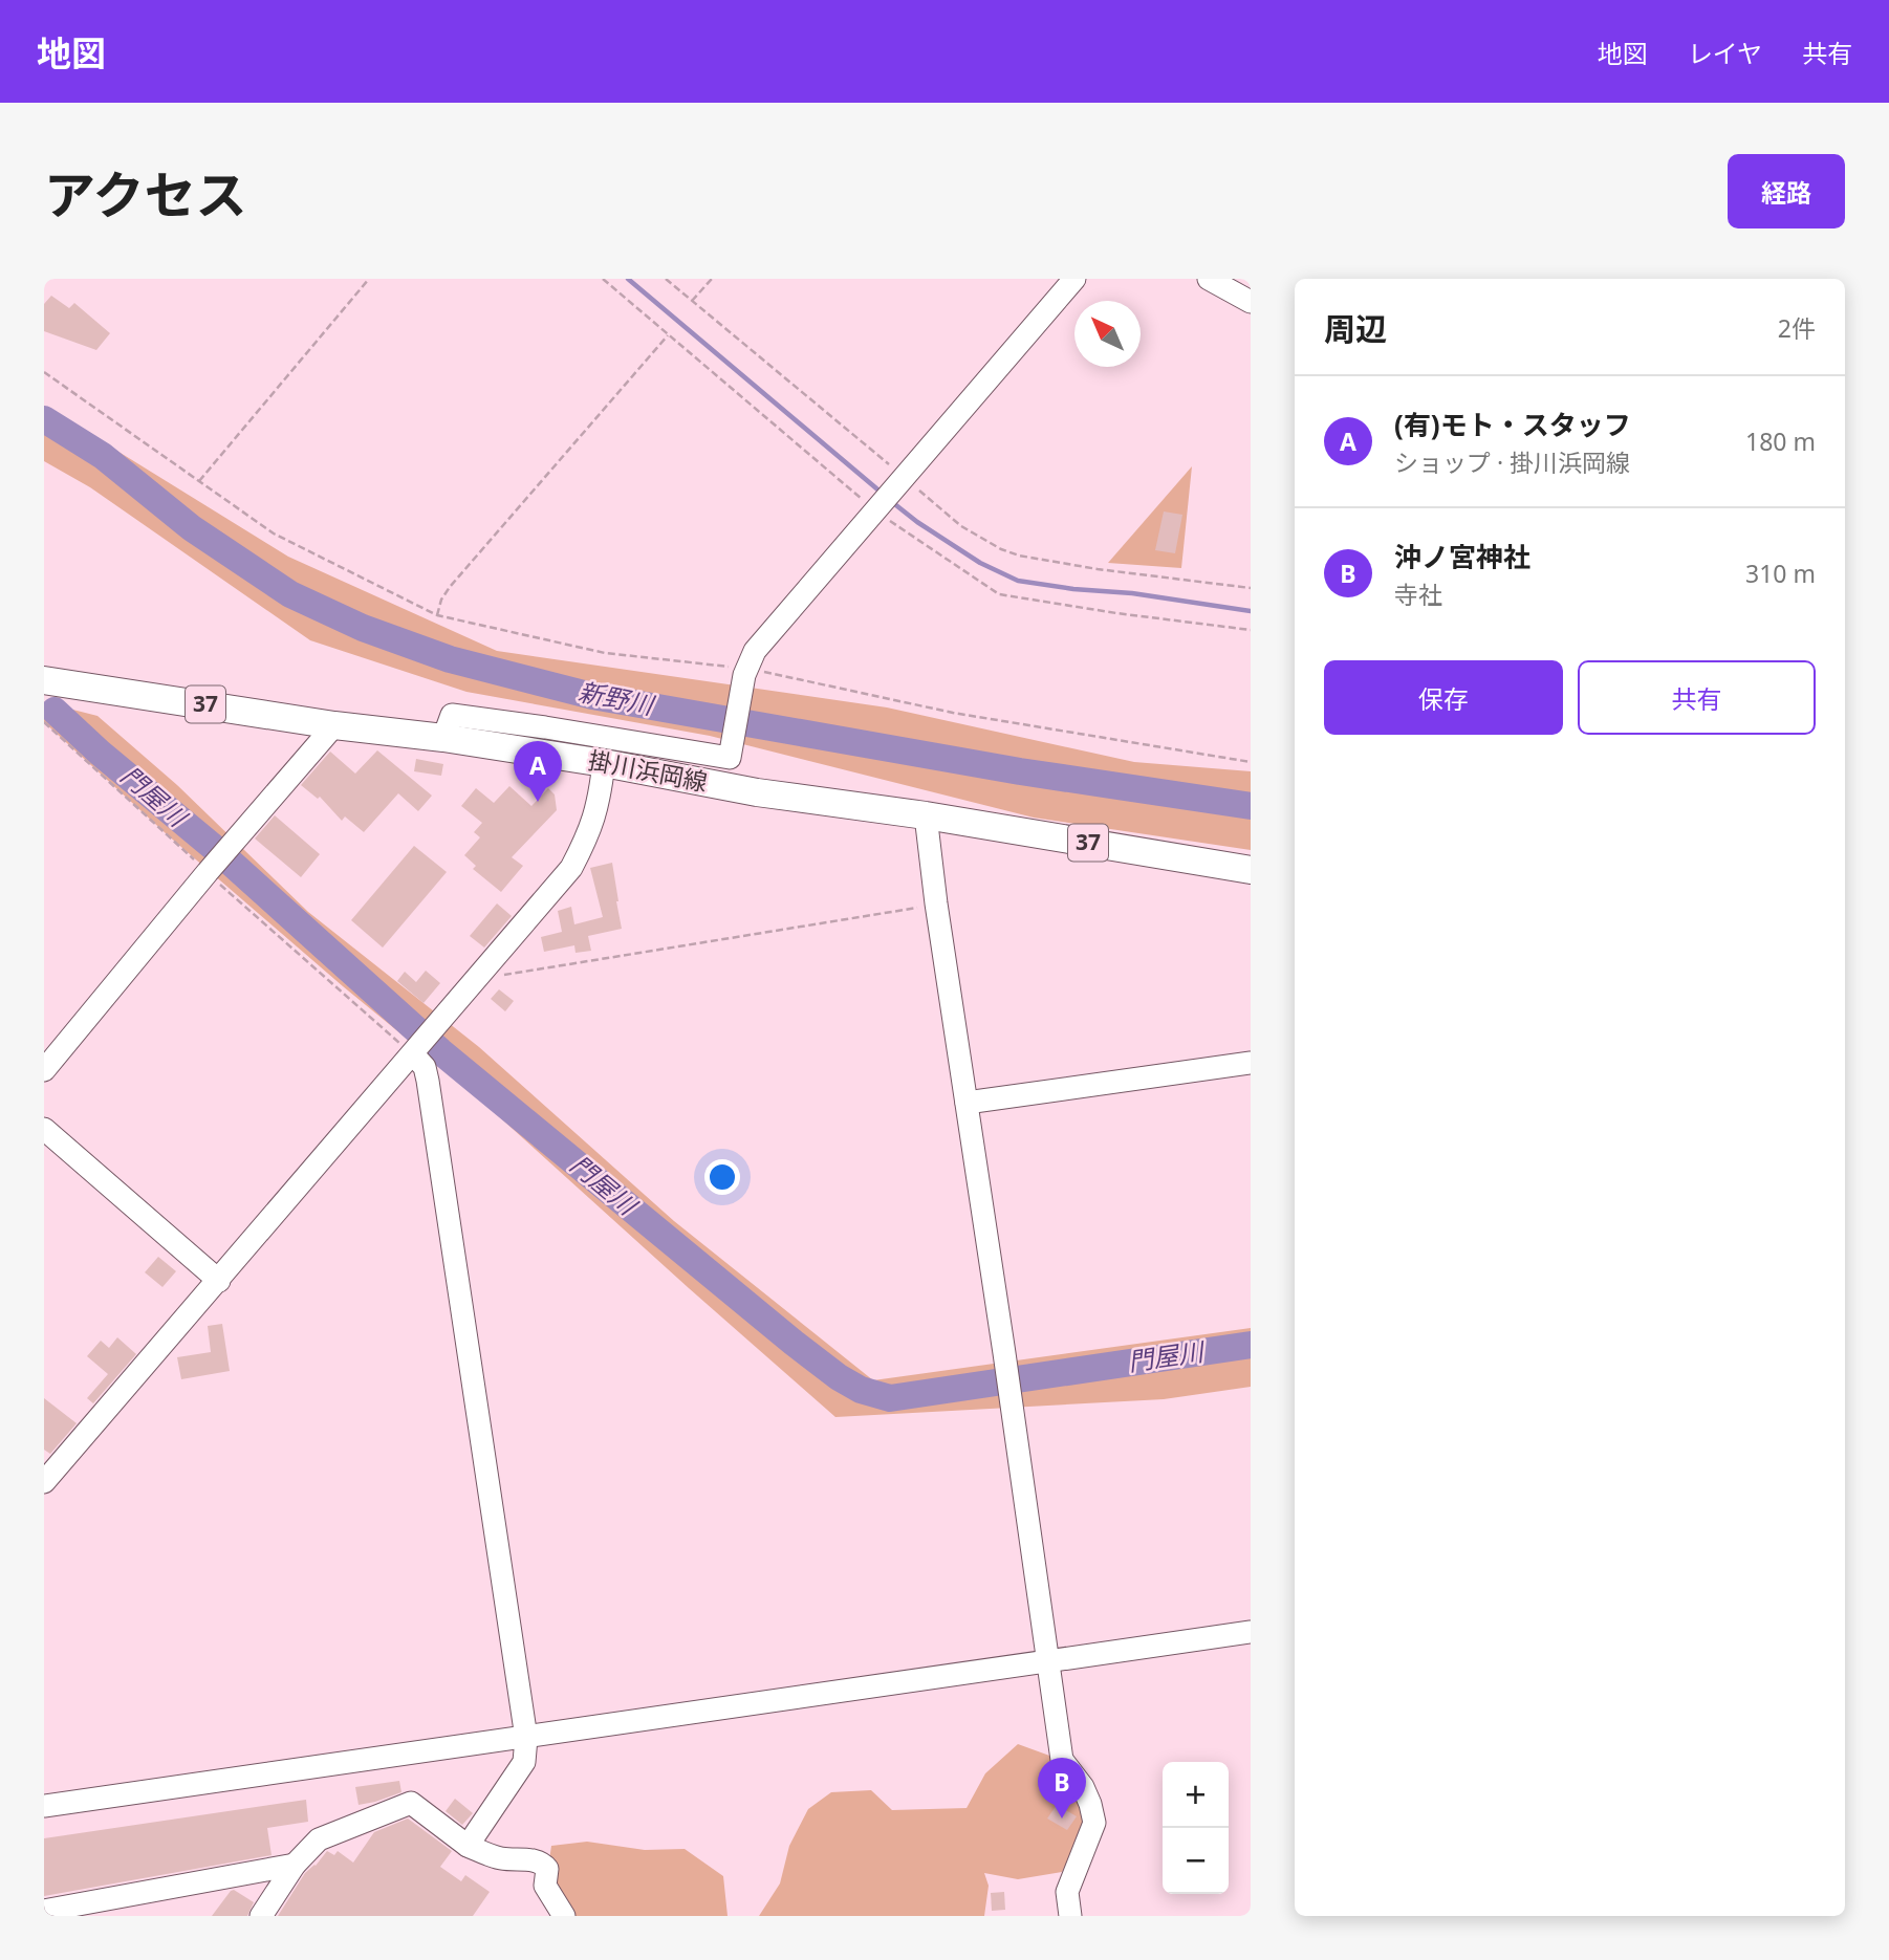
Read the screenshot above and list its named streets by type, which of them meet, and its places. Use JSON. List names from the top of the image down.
{
  "streets": {
    "main road": ["37", "掛川浜岡線"]
  },
  "water": ["新野川", "門屋川"],
  "north": "top left",
  "page": {
    "header": "地図",
    "nav": ["地図", "レイヤ", "共有"],
    "title": "アクセス",
    "buttons": [
      "経路",
      ["保存", "共有"]
    ],
    "heading": ["周辺", "2件"],
    "list": [
      {
        "mark": "A",
        "name": "(有)モト・スタッフ",
        "note": "ショップ · 掛川浜岡線",
        "value": "180 m"
      },
      {
        "mark": "B",
        "name": "沖ノ宮神社",
        "note": "寺社",
        "value": "310 m"
      }
    ],
    "pins": ["A", "B"],
    "map_buttons": ["+", "−"]
  }
}
